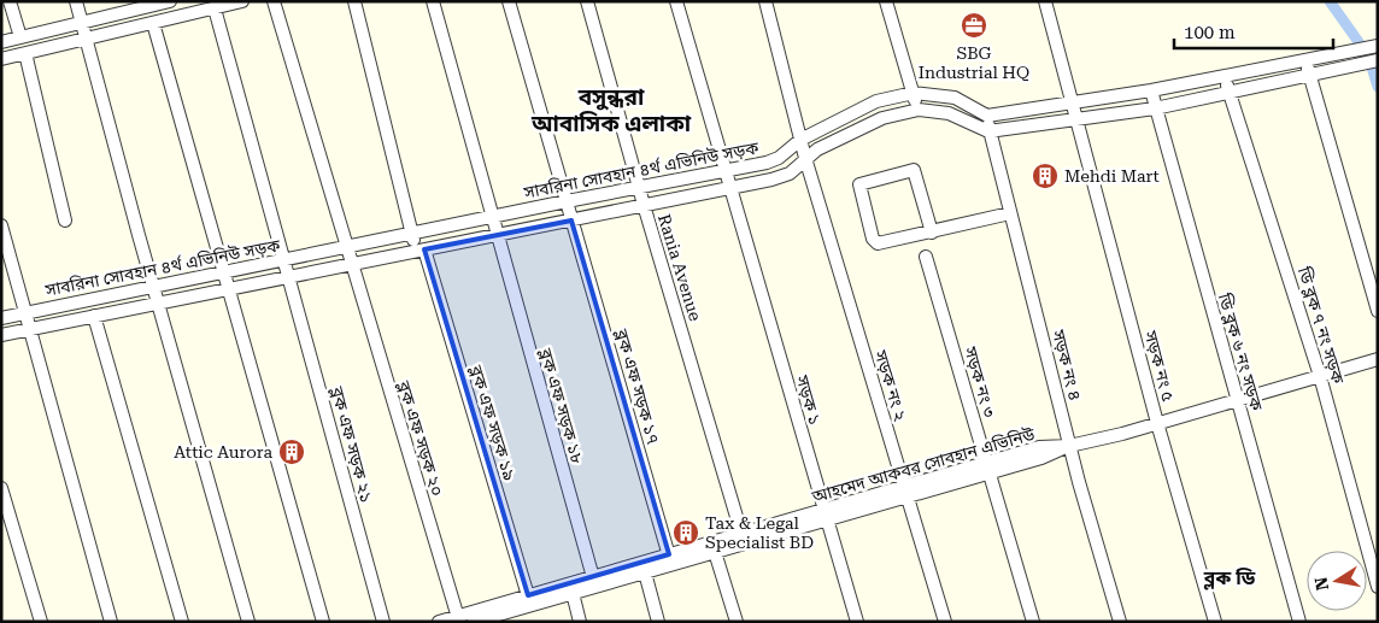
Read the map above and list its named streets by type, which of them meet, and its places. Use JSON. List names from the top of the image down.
{
  "streets": {
    "street": [
      "সাবরিনা সোবহান ৪র্থ এভিনিউ সড়ক",
      "Rania Avenue",
      "ডি ব্লক ৭ নং সড়ক",
      "ডি ব্লক ৬ নং সড়ক",
      "সড়ক নং ৪",
      "সড়ক নং ৫",
      "সড়ক নং ৩",
      "সড়ক নং ২",
      "ব্লক এফ সড়ক ১৭",
      "সড়ক ১",
      "ব্লক এফ সড়ক ১৮",
      "ব্লক এফ সড়ক ১৯",
      "ব্লক এফ সড়ক ২০",
      "ব্লক এফ সড়ক ২১",
      "আহমেদ আকবর সোবহান এভিনিউ"
    ]
  },
  "crossings": [
    ["সাবরিনা সোবহান ৪র্থ এভিনিউ সড়ক", "Rania Avenue"],
    ["সাবরিনা সোবহান ৪র্থ এভিনিউ সড়ক", "সড়ক নং ৪"],
    ["সাবরিনা সোবহান ৪র্থ এভিনিউ সড়ক", "সড়ক নং ২"],
    ["সাবরিনা সোবহান ৪র্থ এভিনিউ সড়ক", "ব্লক এফ সড়ক ১৭"],
    ["সাবরিনা সোবহান ৪র্থ এভিনিউ সড়ক", "সড়ক ১"],
    ["সাবরিনা সোবহান ৪র্থ এভিনিউ সড়ক", "ব্লক এফ সড়ক ১৮"],
    ["সাবরিনা সোবহান ৪র্থ এভিনিউ সড়ক", "ব্লক এফ সড়ক ১৯"],
    ["সাবরিনা সোবহান ৪র্থ এভিনিউ সড়ক", "ব্লক এফ সড়ক ২০"],
    ["সাবরিনা সোবহান ৪র্থ এভিনিউ সড়ক", "ব্লক এফ সড়ক ২১"],
    ["Rania Avenue", "আহমেদ আকবর সোবহান এভিনিউ"],
    ["ডি ব্লক ৭ নং সড়ক", "আহমেদ আকবর সোবহান এভিনিউ"],
    ["ডি ব্লক ৬ নং সড়ক", "আহমেদ আকবর সোবহান এভিনিউ"],
    ["সড়ক নং ৪", "আহমেদ আকবর সোবহান এভিনিউ"],
    ["সড়ক নং ৫", "আহমেদ আকবর সোবহান এভিনিউ"],
    ["সড়ক নং ৩", "আহমেদ আকবর সোবহান এভিনিউ"],
    ["সড়ক নং ২", "আহমেদ আকবর সোবহান এভিনিউ"],
    ["ব্লক এফ সড়ক ১৭", "আহমেদ আকবর সোবহান এভিনিউ"],
    ["সড়ক ১", "আহমেদ আকবর সোবহান এভিনিউ"],
    ["ব্লক এফ সড়ক ১৮", "আহমেদ আকবর সোবহান এভিনিউ"],
    ["ব্লক এফ সড়ক ১৯", "আহমেদ আকবর সোবহান এভিনিউ"],
    ["ব্লক এফ সড়ক ২০", "আহমেদ আকবর সোবহান এভিনিউ"]
  ],
  "districts": ["বসুন্ধরা আবাসিক এলাকা", "ব্লক ডি"],
  "places": {
    "office": ["SBG Industrial HQ"],
    "building": ["Mehdi Mart", "Attic Aurora", "Tax & Legal Specialist BD"]
  },
  "scale_bar": "100 m",
  "north": "left"
}
